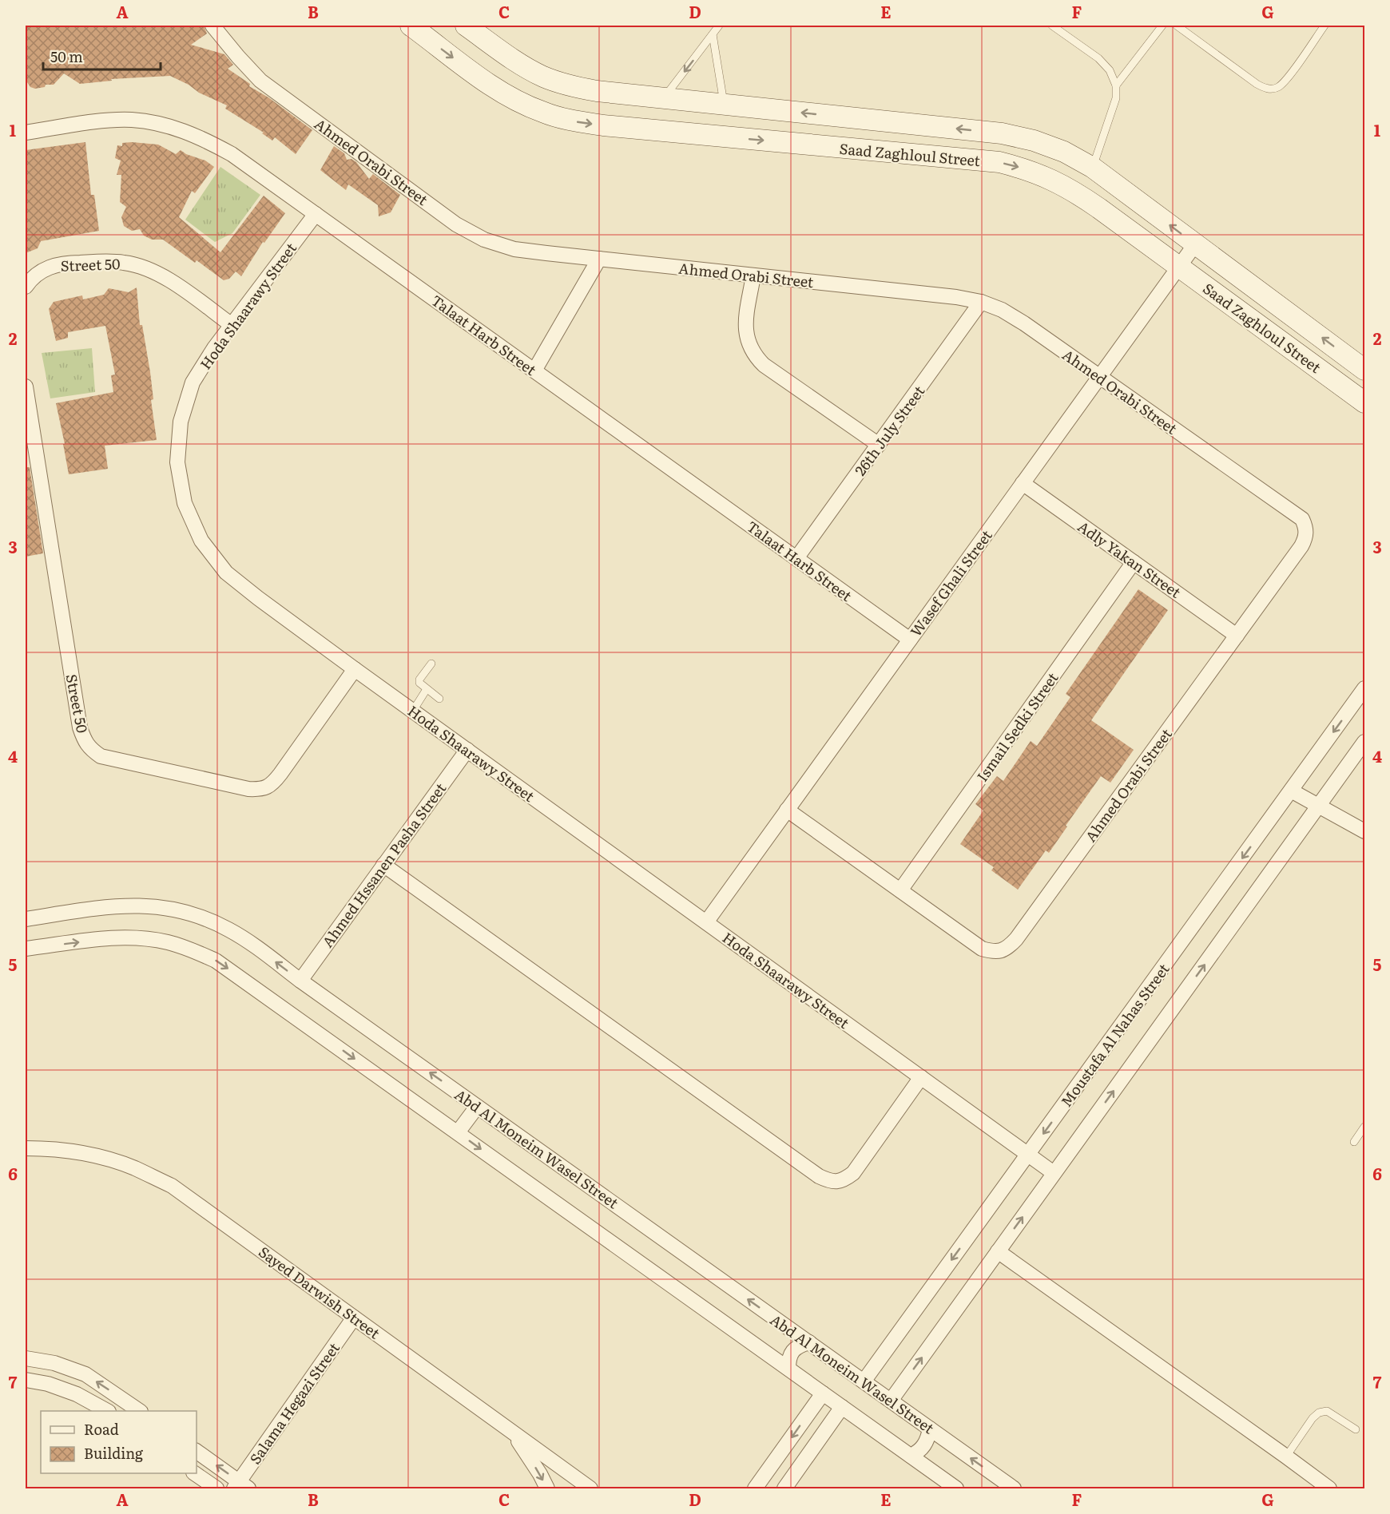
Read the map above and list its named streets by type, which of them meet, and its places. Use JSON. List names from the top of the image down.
{
  "streets": {
    "street": [
      "Saad Zaghloul Street",
      "Ahmed Orabi Street",
      "Street 50",
      "Hoda Shaarawy Street",
      "Talaat Harb Street",
      "26th July Street",
      "Adly Yakan Street",
      "Wasef Ghali Street",
      "Ismail Sedki Street",
      "Ahmed Hssanen Pasha Street",
      "Moustafa Al Nahas Street",
      "Abd Al Moneim Wasel Street",
      "Sayed Darwish Street",
      "Salama Hegazi Street"
    ]
  },
  "crossings": [
    ["Saad Zaghloul Street", "Wasef Ghali Street"],
    ["Ahmed Orabi Street", "26th July Street"],
    ["Ahmed Orabi Street", "Adly Yakan Street"],
    ["Ahmed Orabi Street", "Wasef Ghali Street"],
    ["Ahmed Orabi Street", "Ismail Sedki Street"],
    ["Street 50", "Hoda Shaarawy Street"],
    ["Hoda Shaarawy Street", "Talaat Harb Street"],
    ["Hoda Shaarawy Street", "Wasef Ghali Street"],
    ["Hoda Shaarawy Street", "Ahmed Hssanen Pasha Street"],
    ["Hoda Shaarawy Street", "Moustafa Al Nahas Street"],
    ["Talaat Harb Street", "26th July Street"],
    ["Talaat Harb Street", "Wasef Ghali Street"],
    ["Adly Yakan Street", "Wasef Ghali Street"],
    ["Adly Yakan Street", "Ismail Sedki Street"],
    ["Ahmed Hssanen Pasha Street", "Abd Al Moneim Wasel Street"],
    ["Moustafa Al Nahas Street", "Abd Al Moneim Wasel Street"],
    ["Sayed Darwish Street", "Salama Hegazi Street"]
  ],
  "legend": ["Road", "Building"],
  "scale_bar": "50 m",
  "grid": {
    "columns": [
      "A",
      "B",
      "C",
      "D",
      "E",
      "F",
      "G"
    ],
    "rows": [
      "1",
      "2",
      "3",
      "4",
      "5",
      "6",
      "7"
    ]
  }
}
